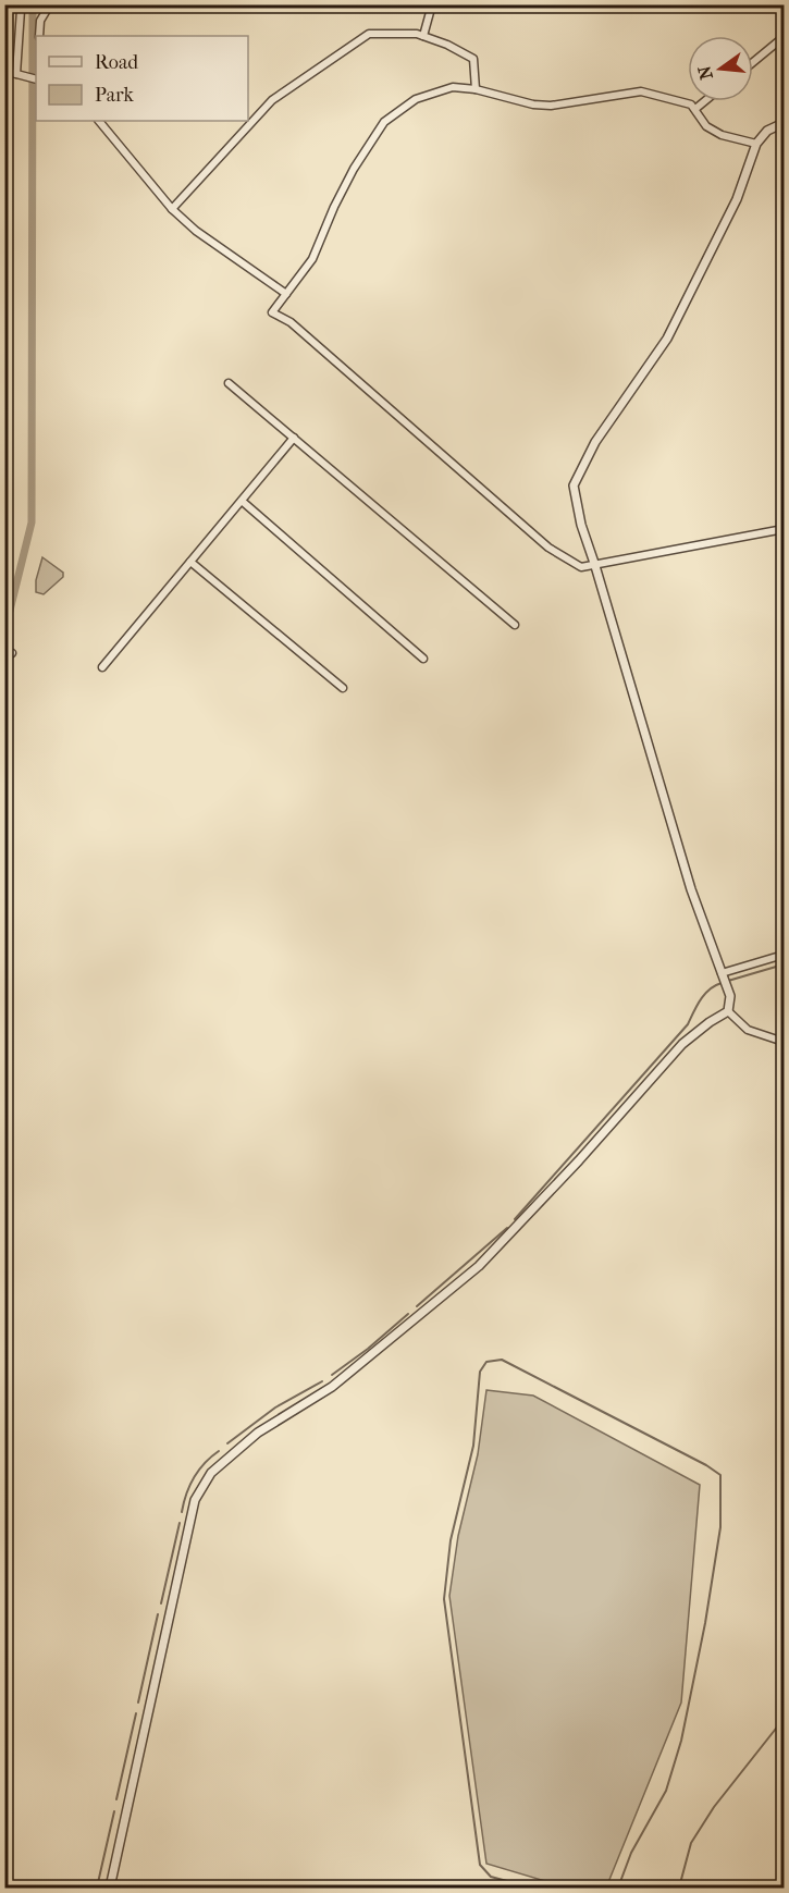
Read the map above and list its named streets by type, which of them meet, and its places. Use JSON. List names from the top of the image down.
{
  "legend": ["Road", "Park"],
  "north": "left"
}
